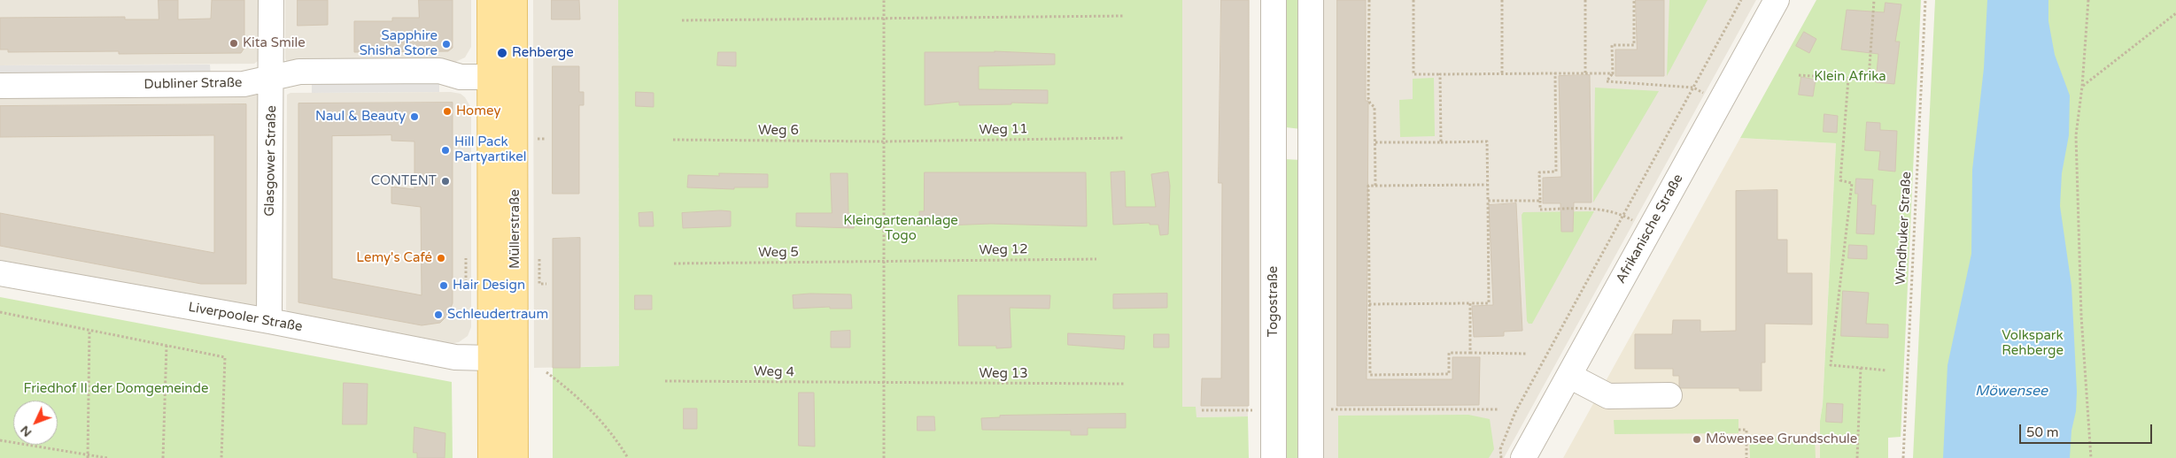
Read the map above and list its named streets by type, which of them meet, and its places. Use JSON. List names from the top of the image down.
{
  "streets": {
    "main road": ["Müllerstraße"],
    "street": [
      "Dubliner Straße",
      "Glasgower Straße",
      "Afrikanische Straße",
      "Togostraße",
      "Liverpooler Straße"
    ],
    "path": [
      "Weg 11",
      "Weg 6",
      "Windhuker Straße",
      "Weg 12",
      "Weg 5",
      "Weg 4",
      "Weg 13"
    ]
  },
  "crossings": [
    ["Dubliner Straße", "Glasgower Straße"],
    ["Dubliner Straße", "Müllerstraße"],
    ["Weg 11", "Weg 6"],
    ["Glasgower Straße", "Liverpooler Straße"],
    ["Müllerstraße", "Liverpooler Straße"],
    ["Weg 12", "Weg 5"],
    ["Weg 4", "Weg 13"]
  ],
  "water": ["Möwensee"],
  "parks": [
    "Klein Afrika",
    "Kleingartenanlage Togo",
    "Volkspark Rehberge",
    "Friedhof II der Domgemeinde"
  ],
  "places": [
    "Kita Smile",
    "Sapphire Shisha Store",
    "Rehberge",
    "Homey",
    "Naul & Beauty",
    "Hill Pack Partyartikel",
    "CONTENT",
    "Lemy's Café",
    "Hair Design",
    "Schleudertraum",
    "Möwensee Grundschule"
  ],
  "scale_bar": "50 m",
  "north": "bottom left"
}
